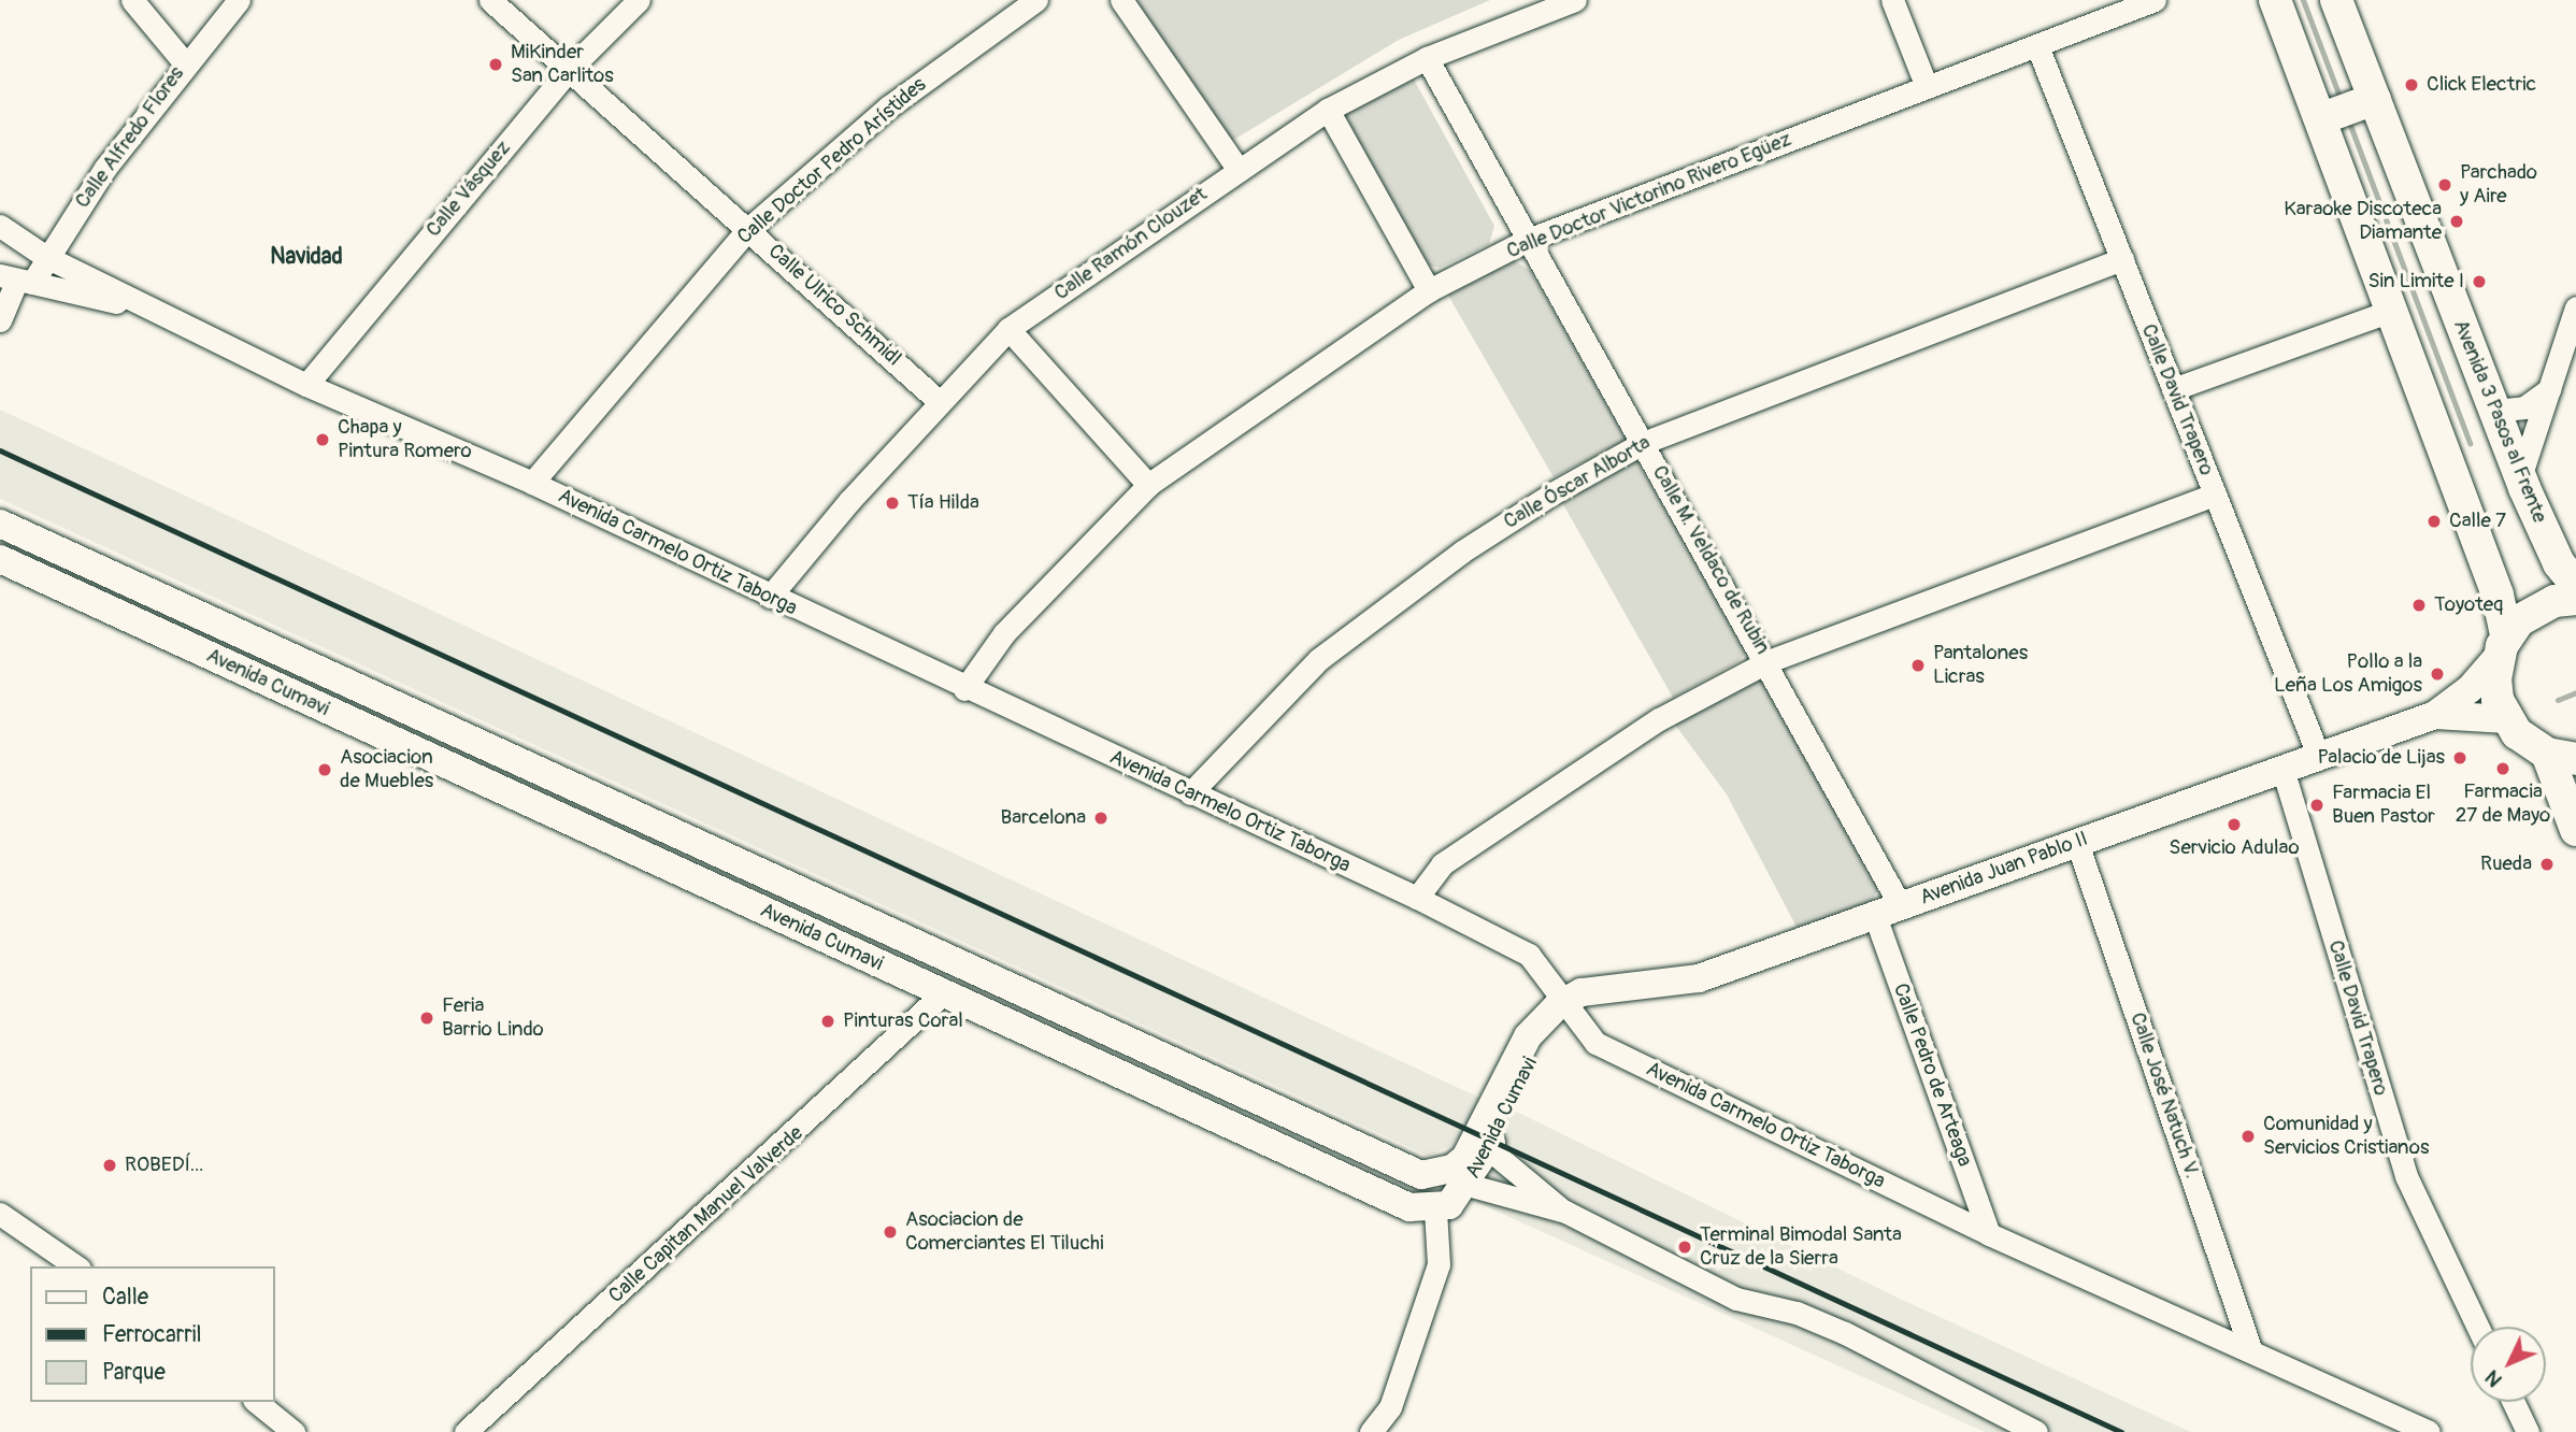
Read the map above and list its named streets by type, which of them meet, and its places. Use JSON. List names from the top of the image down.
{
  "streets": {
    "main road": ["Avenida 3 Pasos al Frente"],
    "street": [
      "Calle Alfredo Flores",
      "Calle Doctor Pedro Arístides",
      "Calle Vásquez",
      "Calle Doctor Victorino Rivero Egüez",
      "Calle Ramón Clouzet",
      "Calle Ulrico Schmidl",
      "Calle David Trapero",
      "Calle Óscar Alborta",
      "Avenida Carmelo Ortiz Taborga",
      "Calle M. Veldaco de Rubin",
      "Avenida Cumavi",
      "Avenida Juan Pablo II",
      "Calle Pedro de Arteaga",
      "Calle José Natuch V.",
      "Calle Capitan Manuel Valverde"
    ]
  },
  "crossings": [
    ["Calle Alfredo Flores", "Avenida Carmelo Ortiz Taborga"],
    ["Calle Doctor Pedro Arístides", "Calle Ulrico Schmidl"],
    ["Calle Doctor Pedro Arístides", "Avenida Carmelo Ortiz Taborga"],
    ["Calle Vásquez", "Calle Ulrico Schmidl"],
    ["Calle Vásquez", "Avenida Carmelo Ortiz Taborga"],
    ["Calle Doctor Victorino Rivero Egüez", "Calle David Trapero"],
    ["Calle Doctor Victorino Rivero Egüez", "Avenida Carmelo Ortiz Taborga"],
    ["Calle Doctor Victorino Rivero Egüez", "Calle M. Veldaco de Rubin"],
    ["Calle Ramón Clouzet", "Calle Ulrico Schmidl"],
    ["Calle Ramón Clouzet", "Avenida Carmelo Ortiz Taborga"],
    ["Calle Ramón Clouzet", "Calle M. Veldaco de Rubin"],
    ["Calle David Trapero", "Calle Óscar Alborta"],
    ["Calle David Trapero", "Avenida Juan Pablo II"],
    ["Avenida 3 Pasos al Frente", "Avenida Juan Pablo II"],
    ["Calle Óscar Alborta", "Avenida Carmelo Ortiz Taborga"],
    ["Calle Óscar Alborta", "Calle M. Veldaco de Rubin"],
    ["Avenida Carmelo Ortiz Taborga", "Avenida Cumavi"],
    ["Avenida Carmelo Ortiz Taborga", "Avenida Juan Pablo II"],
    ["Avenida Carmelo Ortiz Taborga", "Calle Pedro de Arteaga"],
    ["Avenida Carmelo Ortiz Taborga", "Calle José Natuch V."],
    ["Calle M. Veldaco de Rubin", "Avenida Juan Pablo II"],
    ["Calle M. Veldaco de Rubin", "Calle Pedro de Arteaga"],
    ["Avenida Cumavi", "Avenida Juan Pablo II"],
    ["Avenida Cumavi", "Calle Capitan Manuel Valverde"],
    ["Avenida Juan Pablo II", "Calle Pedro de Arteaga"],
    ["Avenida Juan Pablo II", "Calle José Natuch V."]
  ],
  "districts": ["Navidad"],
  "places": [
    "MiKinder San Carlitos",
    "Click Electric",
    "Parchado y Aire",
    "Karaoke Discoteca Diamante",
    "Sin Limite I",
    "Chapa y Pintura Romero",
    "Tía Hilda",
    "Calle 7",
    "Toyoteq",
    "Pantalones Licras",
    "Pollo a la Leña Los Amigos",
    "Palacio de Lijas",
    "Farmacia 27 de Mayo",
    "Asociacion de Muebles",
    "Farmacia El Buen Pastor",
    "Barcelona",
    "Servicio Adulao",
    "Rueda",
    "Feria Barrio Lindo",
    "Pinturas Coral",
    "Comunidad y Servicios Cristianos",
    "ROBEDÍ...",
    "Asociacion de Comerciantes El Tiluchi",
    "Terminal Bimodal Santa Cruz de la Sierra"
  ],
  "legend": ["Calle", "Ferrocarril", "Parque"],
  "north": "bottom left"
}
